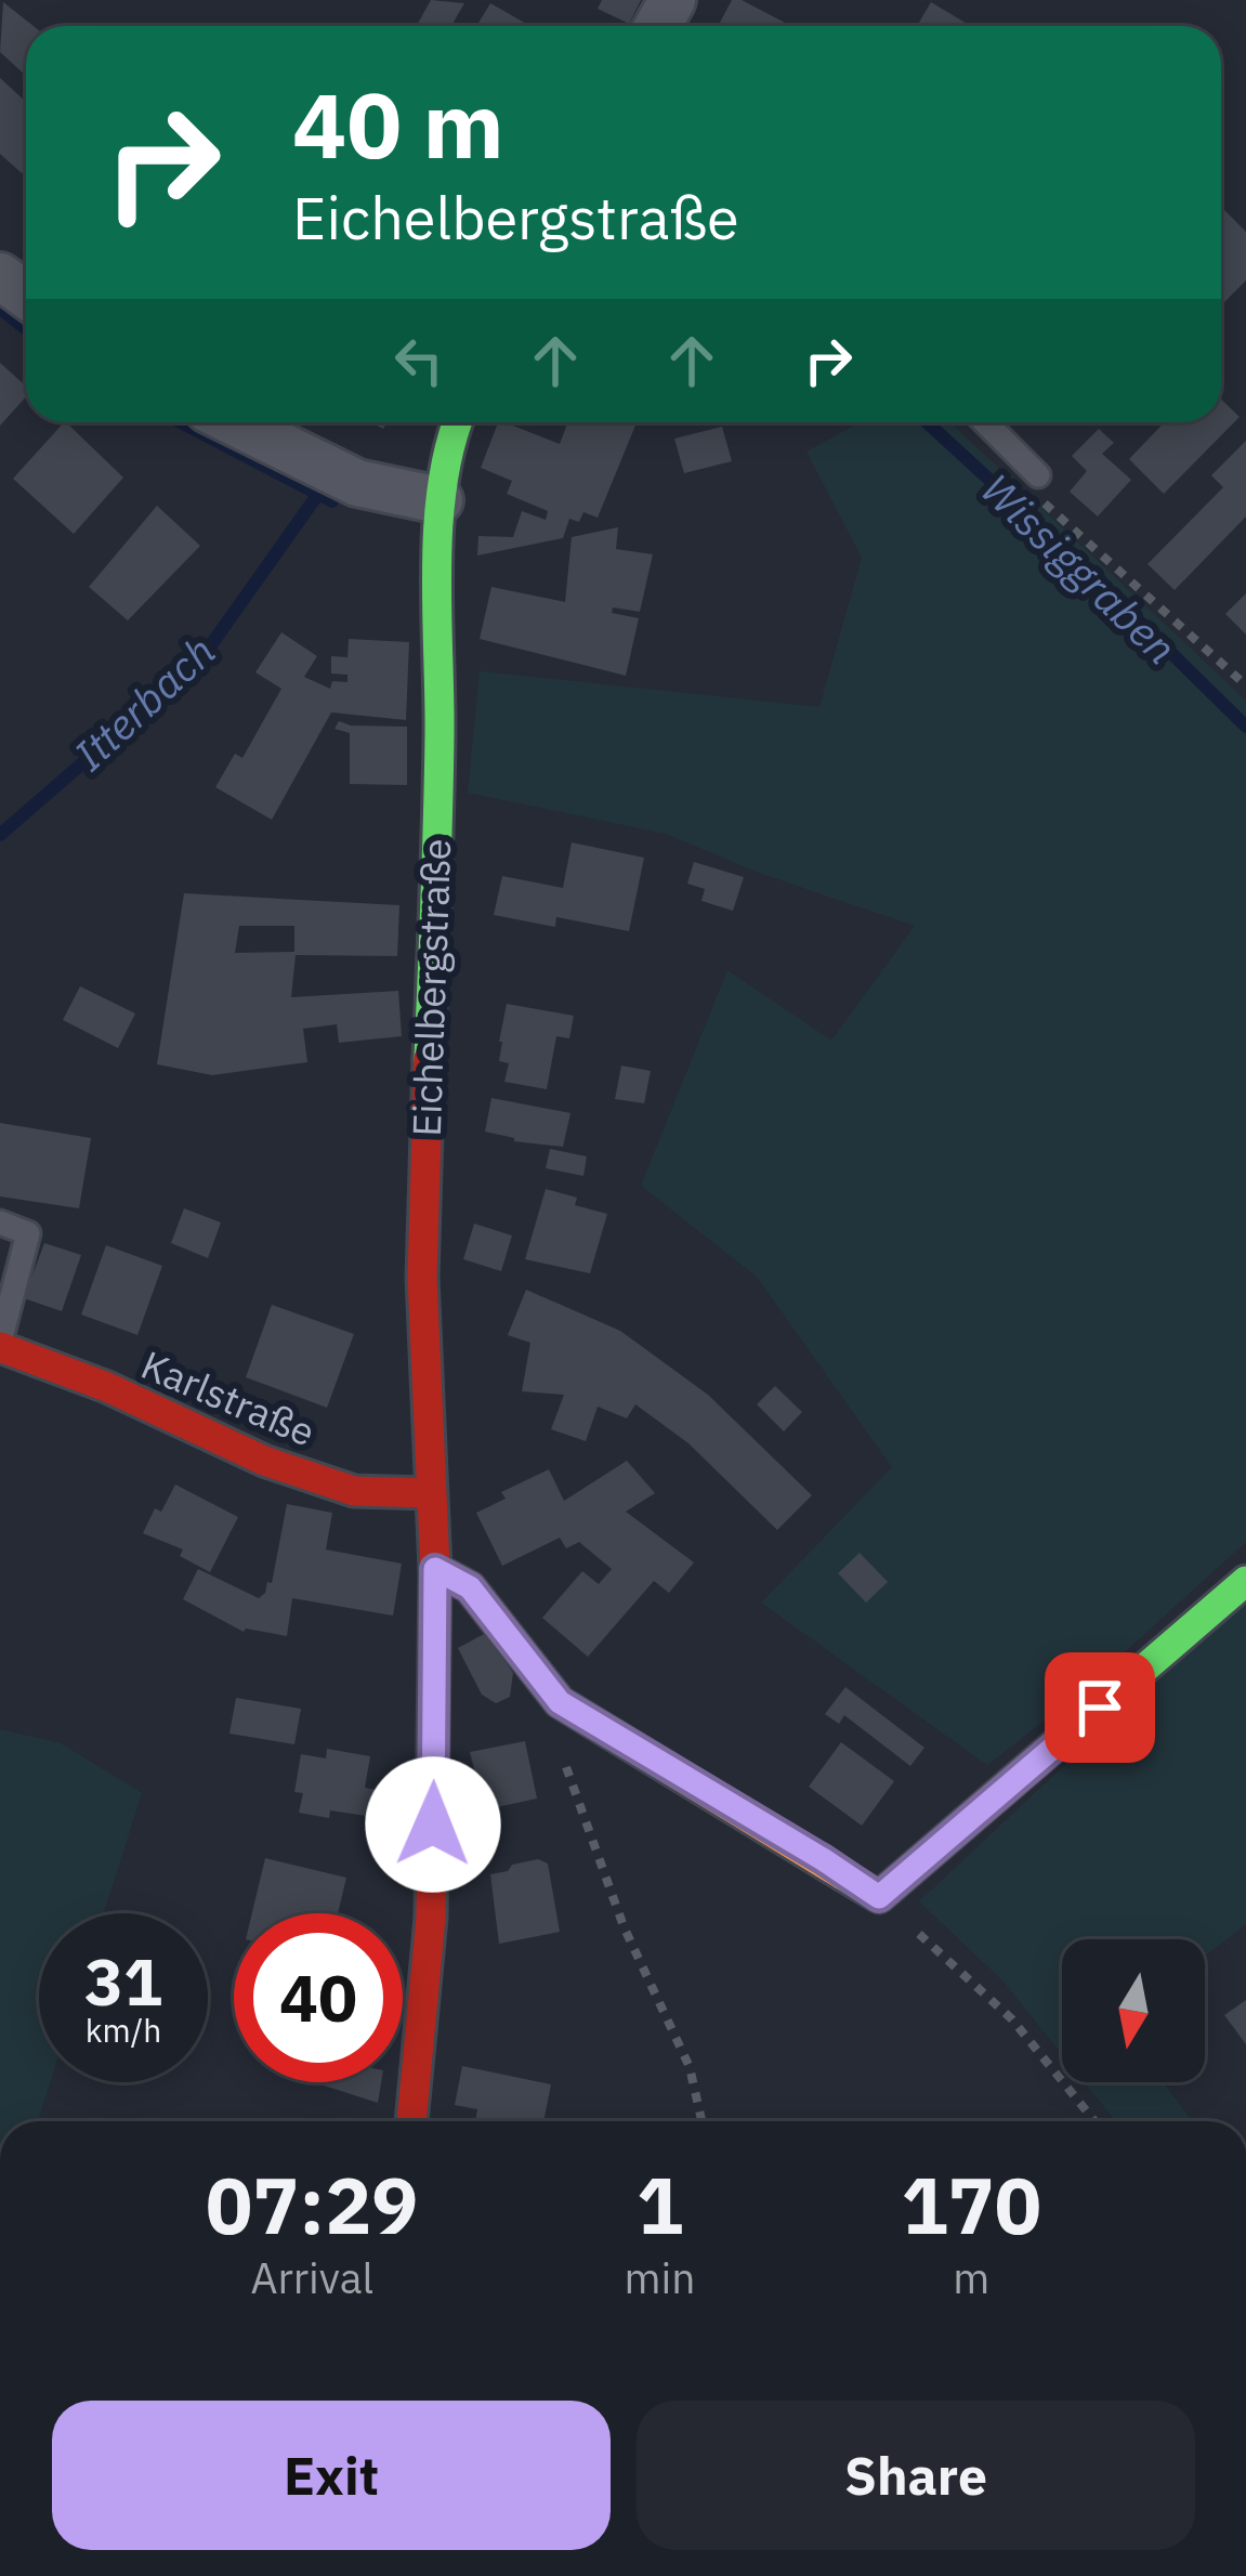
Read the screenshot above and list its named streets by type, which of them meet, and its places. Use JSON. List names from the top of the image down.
{
  "streets": {
    "street": ["Eichelbergstraße", "Karlstraße"]
  },
  "crossings": [
    ["Eichelbergstraße", "Karlstraße"]
  ],
  "water": ["Wissiggraben", "Itterbach"],
  "north": "bottom",
  "page": {
    "turn": ["40 m", "Eichelbergstraße"],
    "speed": "31 km/h",
    "limit": "40",
    "eta": [
      "07:29",
      "Arrival",
      "1",
      "min",
      "170",
      "m"
    ],
    "buttons": ["Exit", "Share"]
  }
}
